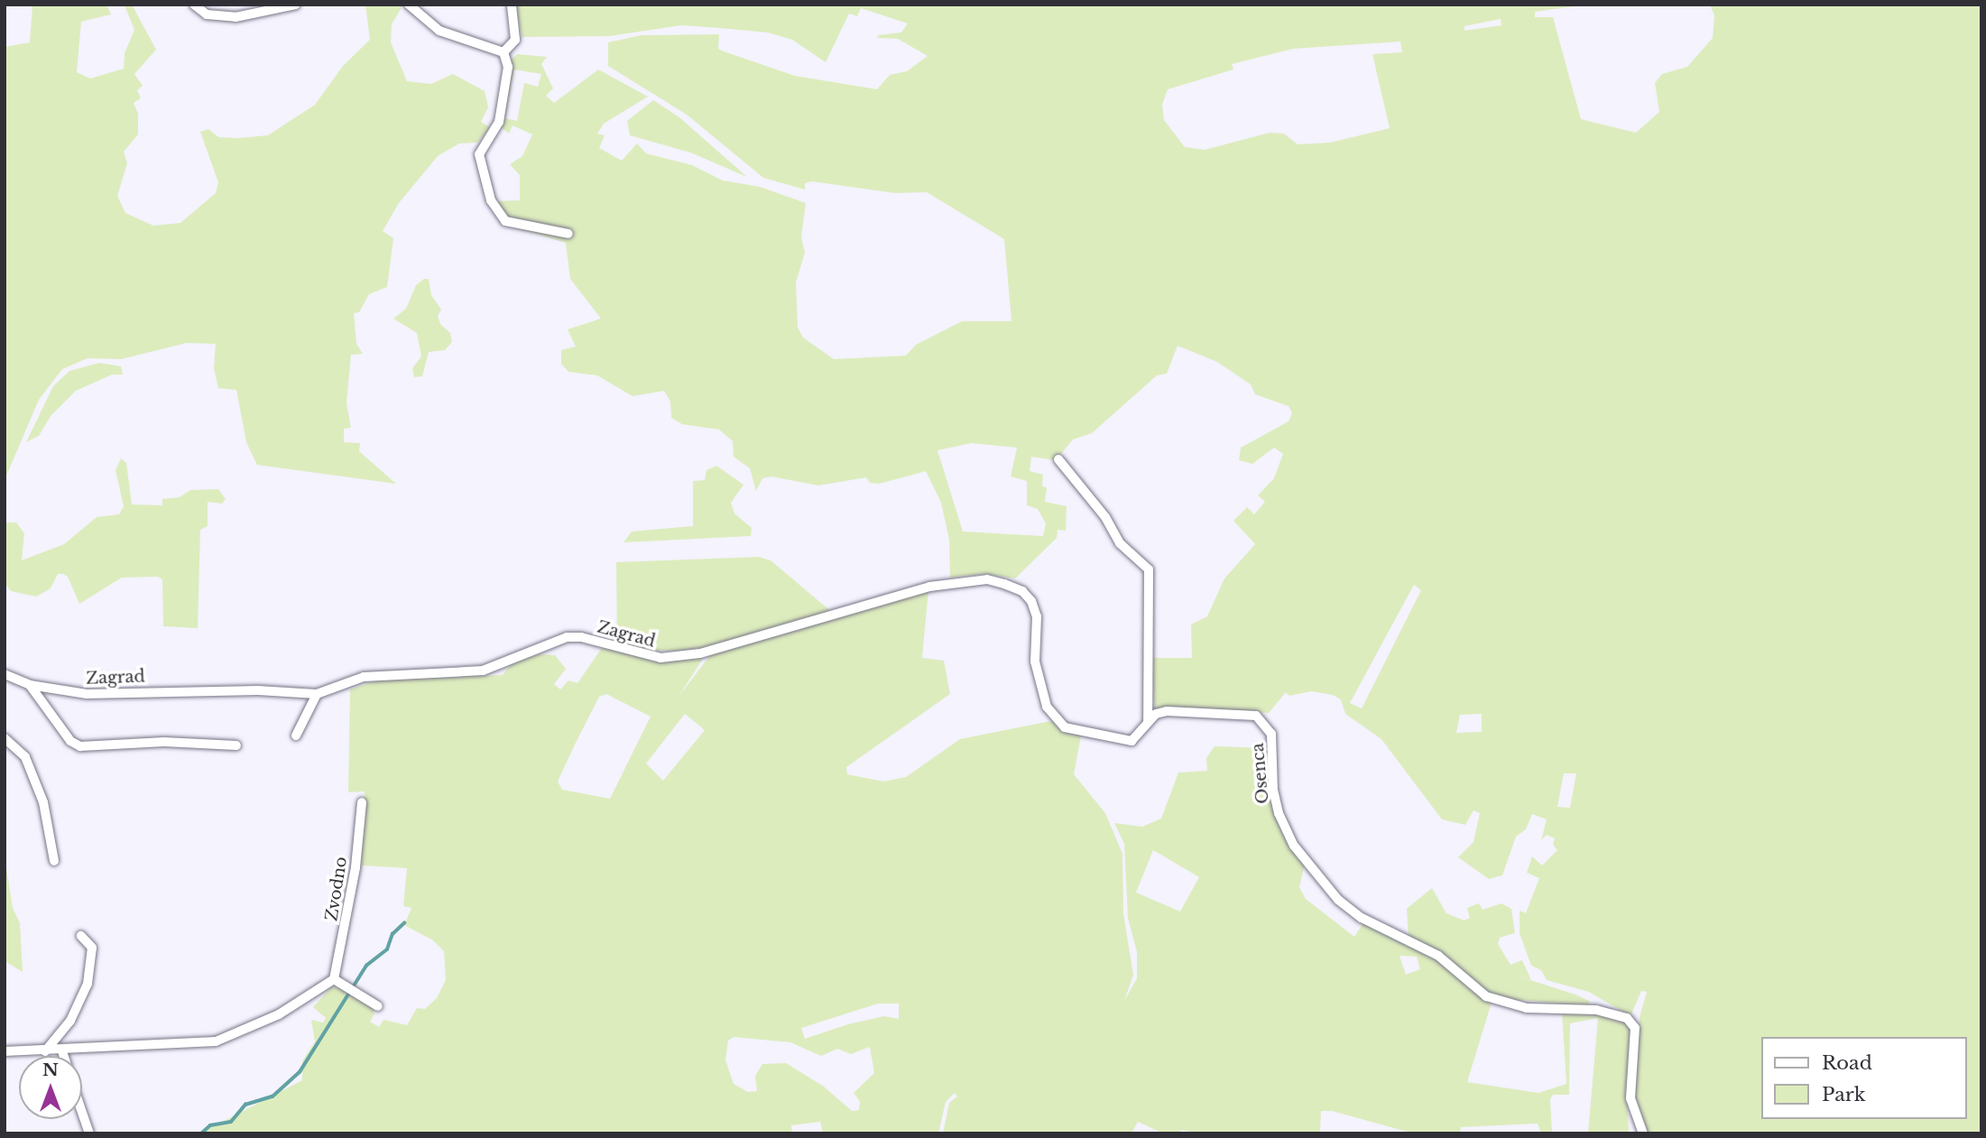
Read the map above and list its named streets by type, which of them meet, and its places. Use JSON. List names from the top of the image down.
{
  "streets": {
    "street": ["Zagrad", "Osenca", "Zvodno"]
  },
  "crossings": [
    ["Zagrad", "Osenca"]
  ],
  "legend": ["Road", "Park"],
  "north": "top"
}
